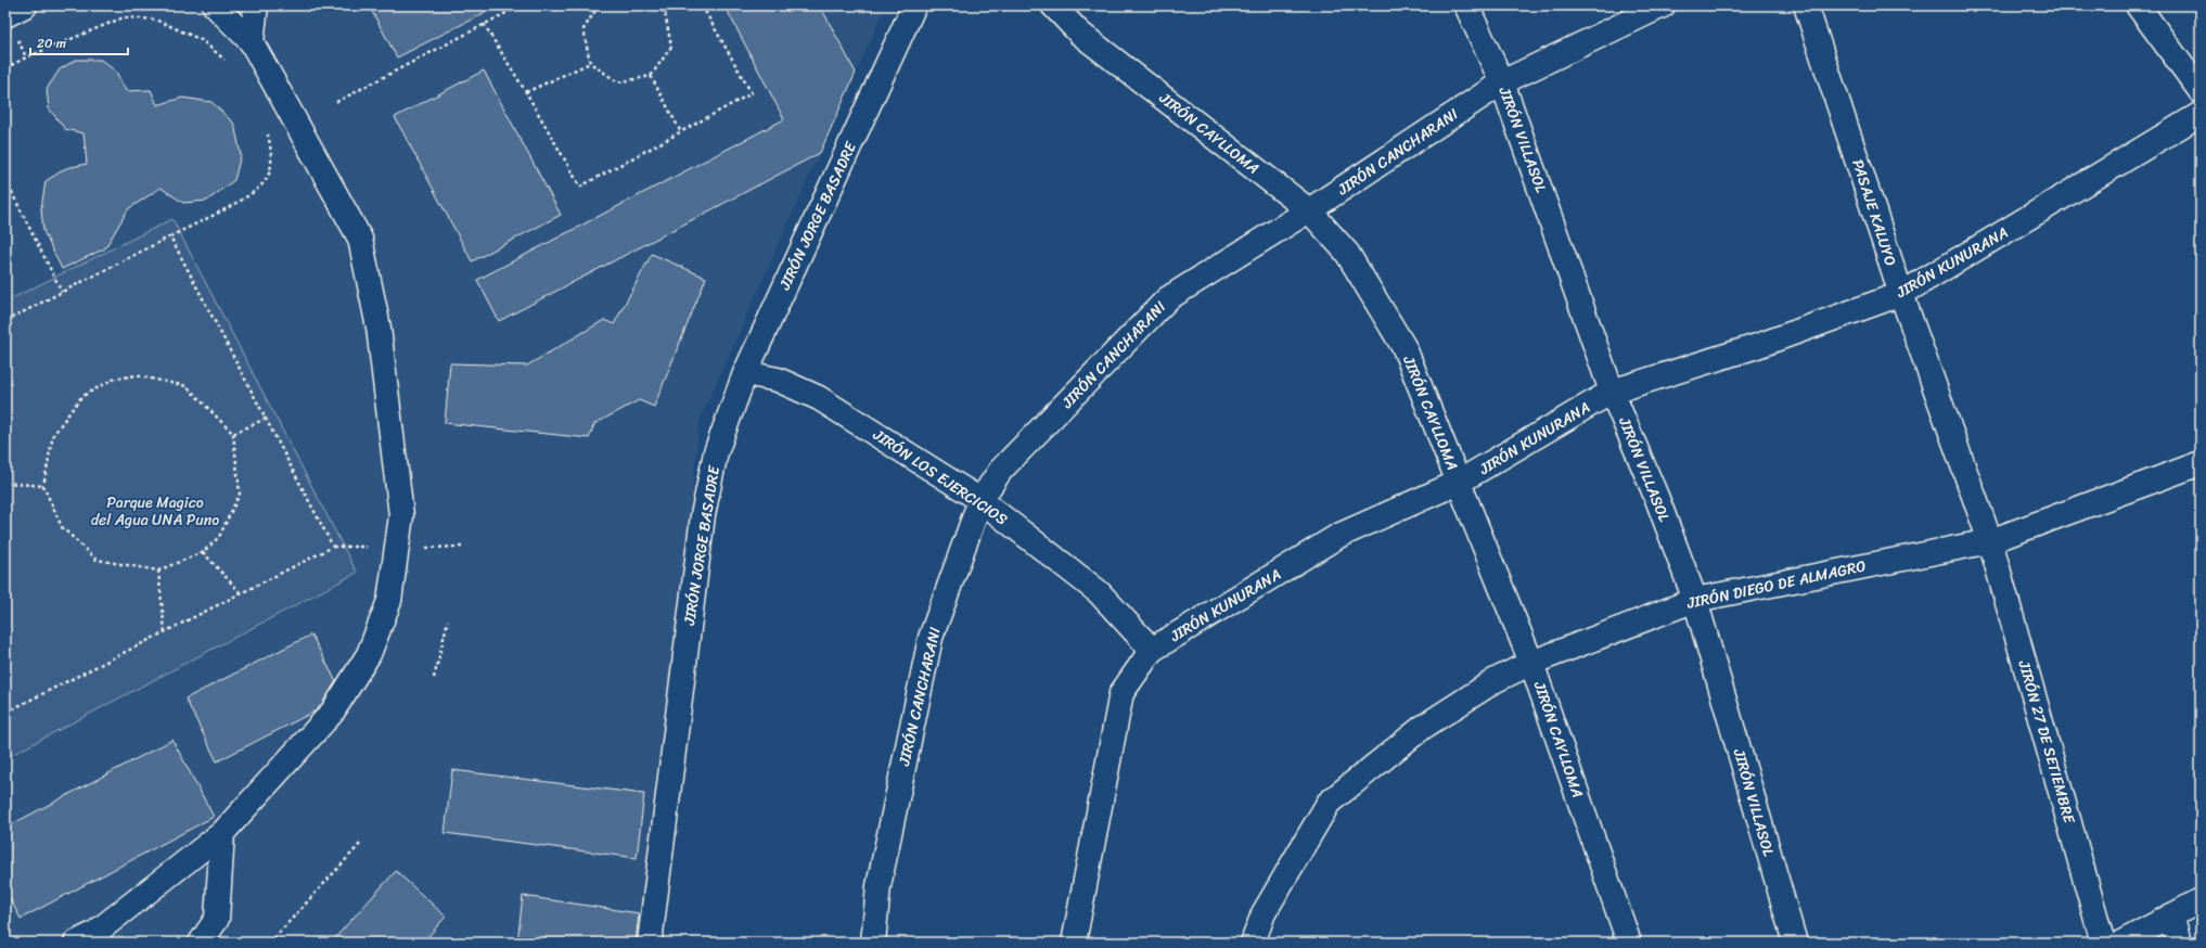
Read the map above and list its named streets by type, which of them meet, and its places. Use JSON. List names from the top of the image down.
{
  "streets": {
    "street": [
      "JIRÓN CAYLLOMA",
      "JIRÓN VILLASOL",
      "JIRÓN CANCHARANI",
      "PASAJE KALUYO",
      "JIRÓN JORGE BASADRE",
      "JIRÓN KUNURANA",
      "JIRÓN LOS EJERCICIOS",
      "JIRÓN DIEGO DE ALMAGRO",
      "JIRÓN 27 DE SETIEMBRE"
    ]
  },
  "crossings": [
    ["JIRÓN CAYLLOMA", "JIRÓN CANCHARANI"],
    ["JIRÓN CAYLLOMA", "JIRÓN KUNURANA"],
    ["JIRÓN CAYLLOMA", "JIRÓN DIEGO DE ALMAGRO"],
    ["JIRÓN VILLASOL", "JIRÓN CANCHARANI"],
    ["JIRÓN VILLASOL", "JIRÓN KUNURANA"],
    ["JIRÓN VILLASOL", "JIRÓN DIEGO DE ALMAGRO"],
    ["JIRÓN CANCHARANI", "JIRÓN LOS EJERCICIOS"],
    ["PASAJE KALUYO", "JIRÓN KUNURANA"],
    ["PASAJE KALUYO", "JIRÓN DIEGO DE ALMAGRO"],
    ["PASAJE KALUYO", "JIRÓN 27 DE SETIEMBRE"],
    ["JIRÓN JORGE BASADRE", "JIRÓN LOS EJERCICIOS"],
    ["JIRÓN KUNURANA", "JIRÓN LOS EJERCICIOS"],
    ["JIRÓN DIEGO DE ALMAGRO", "JIRÓN 27 DE SETIEMBRE"]
  ],
  "parks": ["Parque Magico del Agua UNA Puno"],
  "scale_bar": "20 m"
}
